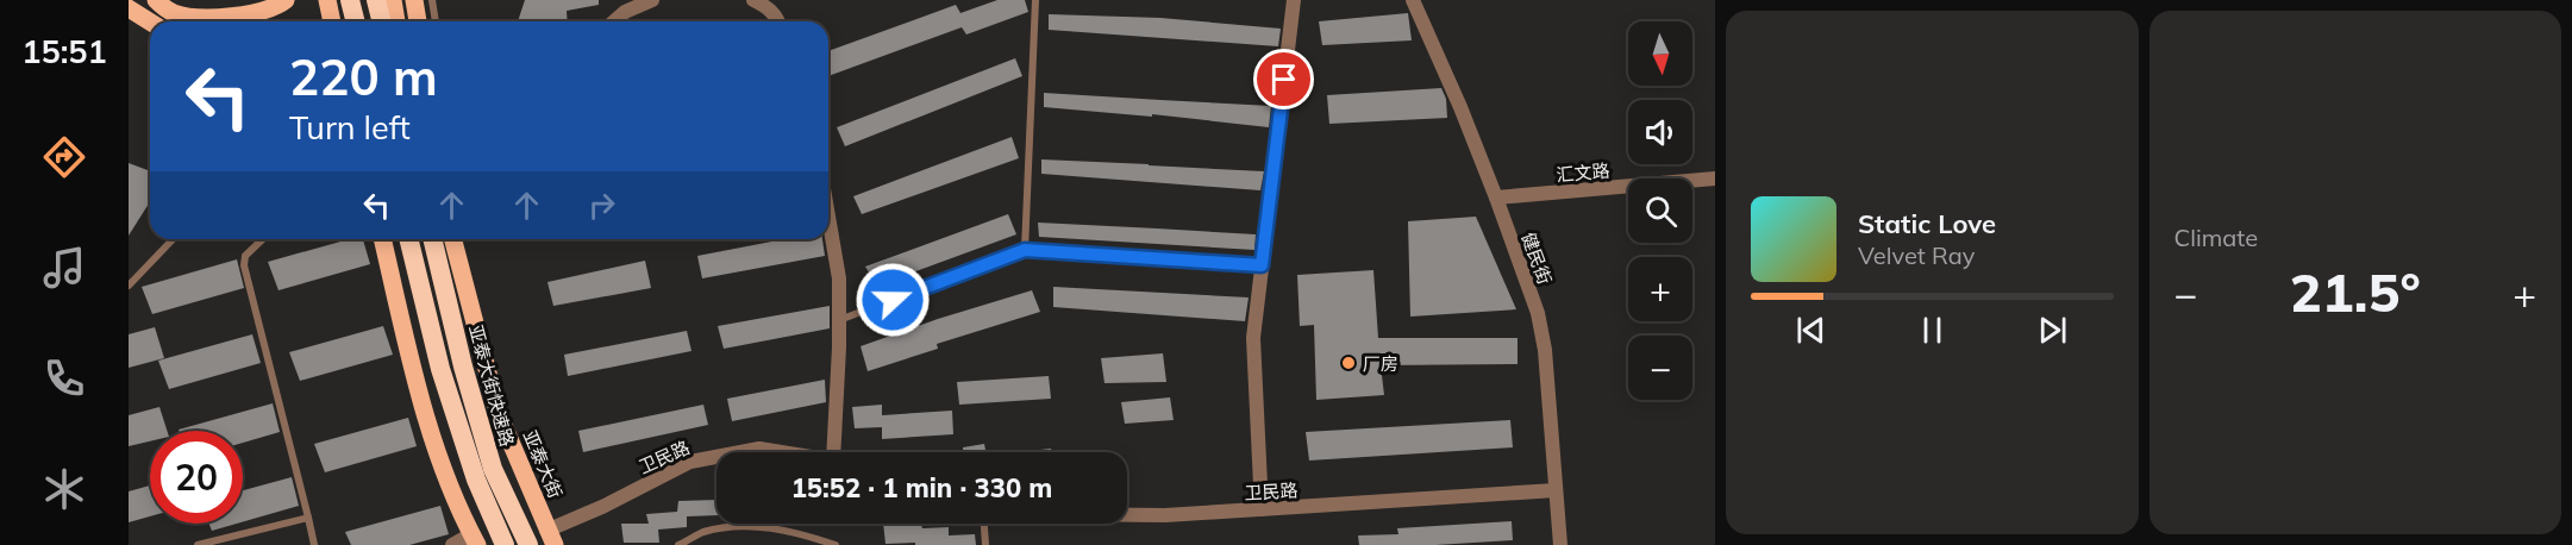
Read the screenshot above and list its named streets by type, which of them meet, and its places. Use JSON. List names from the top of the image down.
{
  "streets": {
    "highway": ["亚泰大街快速路"],
    "main road": ["亚泰大街"],
    "street": ["汇文路", "健民街", "卫民路"]
  },
  "crossings": [
    ["汇文路", "健民街"],
    ["健民街", "卫民路"],
    ["卫民路", "亚泰大街"]
  ],
  "places": ["厂房"],
  "north": "bottom",
  "page": {
    "tabs": "15:51",
    "tile": "Climate",
    "map_buttons": ["+", "−"],
    "turn": ["220 m", "Turn left"],
    "song": ["Static Love", "Velvet Ray"],
    "heat": ["−", "21.5°", "+"],
    "limit": "20",
    "trip": "15:52 · 1 min · 330 m"
  }
}
